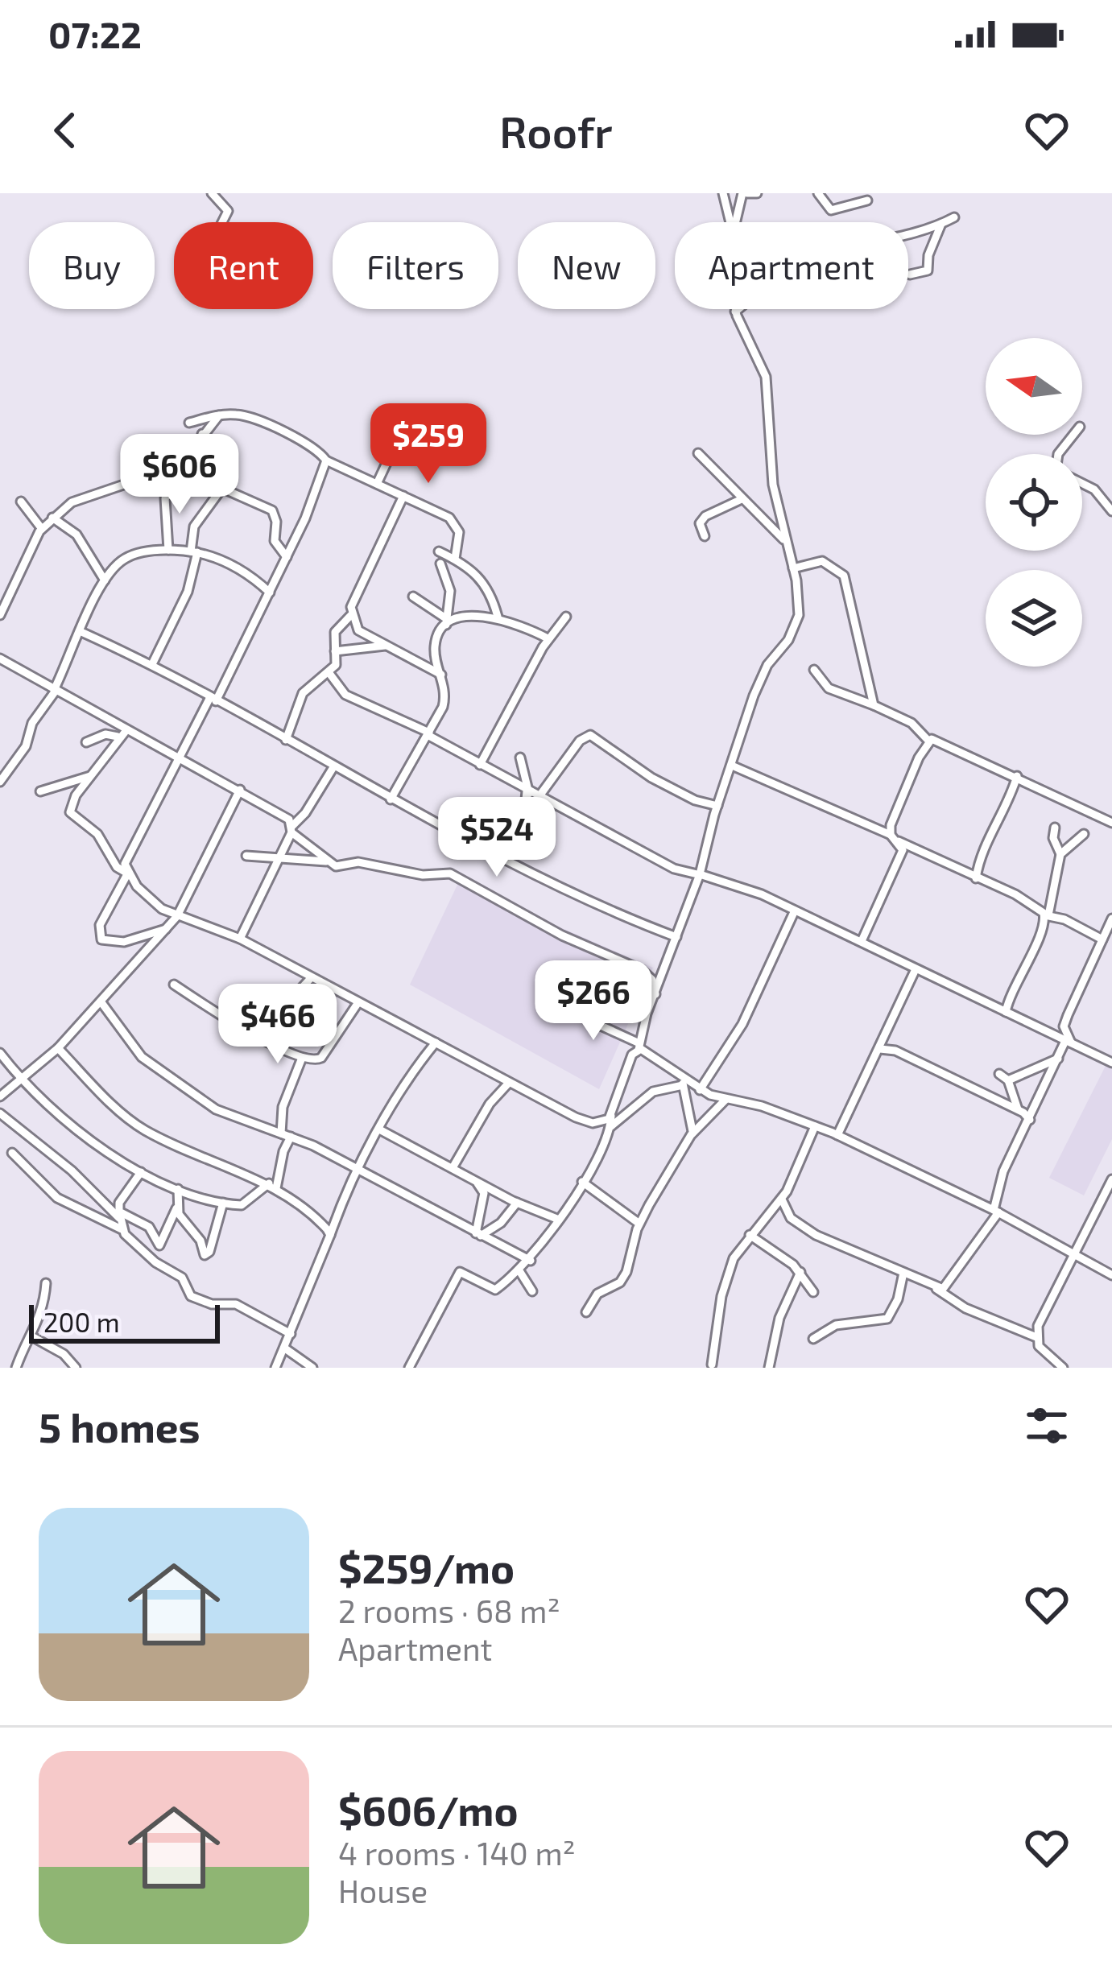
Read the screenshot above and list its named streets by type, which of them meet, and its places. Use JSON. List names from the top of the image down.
{
  "scale_bar": "200 m",
  "north": "left",
  "page": {
    "status": "07:22",
    "header": "Roofr",
    "chip": [
      "Buy",
      "Rent",
      "Filters",
      "New",
      "Apartment"
    ],
    "price": [
      "$259",
      "$606",
      "$524",
      "$266",
      "$466"
    ],
    "scale": "200 m",
    "heading": "5 homes",
    "list": [
      {
        "name": "$259/mo",
        "note": "2 rooms · 68 m² · Apartment"
      },
      {
        "name": "$606/mo",
        "note": "4 rooms · 140 m² · House"
      }
    ]
  }
}
